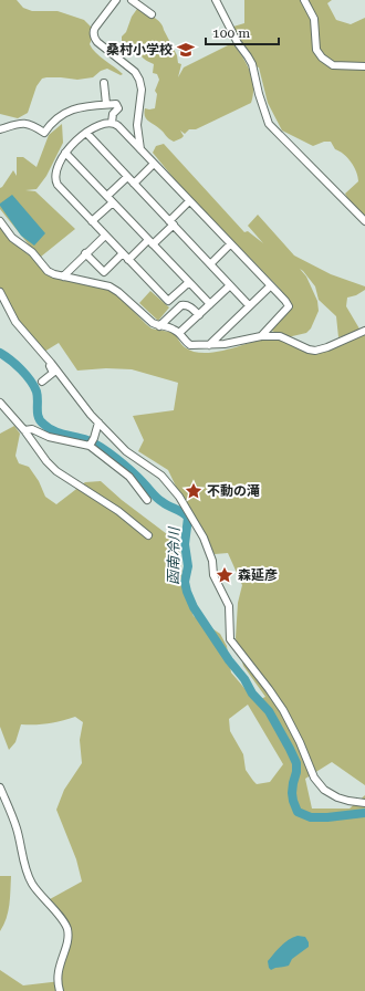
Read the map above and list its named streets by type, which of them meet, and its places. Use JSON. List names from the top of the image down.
{
  "water": ["函南冷川"],
  "places": {
    "school or university": ["桑村小学校"],
    "place": ["不動の滝", "森延彦"]
  },
  "scale_bar": "100 m"
}
